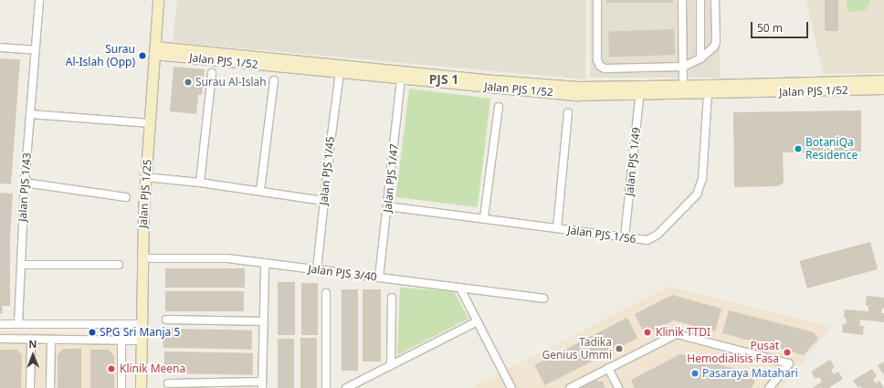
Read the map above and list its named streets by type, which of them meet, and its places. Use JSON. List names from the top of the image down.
{
  "streets": {
    "street": [
      "Jalan PJS 1/52",
      "Jalan PJS 1/49",
      "Jalan PJS 1/45",
      "Jalan PJS 1/47",
      "Jalan PJS 1/43",
      "Jalan PJS 1/25",
      "Jalan PJS 1/56",
      "Jalan PJS 3/40"
    ]
  },
  "crossings": [
    ["Jalan PJS 1/52", "Jalan PJS 1/49"],
    ["Jalan PJS 1/52", "Jalan PJS 1/45"],
    ["Jalan PJS 1/52", "Jalan PJS 1/47"],
    ["Jalan PJS 1/52", "Jalan PJS 1/25"],
    ["Jalan PJS 1/52", "Jalan PJS 1/56"],
    ["Jalan PJS 1/49", "Jalan PJS 1/56"],
    ["Jalan PJS 1/45", "Jalan PJS 3/40"],
    ["Jalan PJS 1/47", "Jalan PJS 1/56"],
    ["Jalan PJS 1/47", "Jalan PJS 3/40"],
    ["Jalan PJS 1/25", "Jalan PJS 3/40"]
  ],
  "districts": ["PJS 1"],
  "places": [
    "Surau Al-Islah (Opp)",
    "Surau Al-Islah",
    "BotaniQa Residence",
    "SPG Sri Manja 5",
    "Klinik TTDI",
    "Tadika Genius Ummi",
    "Pusat Hemodialisis Fasa",
    "Klinik Meena",
    "Pasaraya Matahari"
  ],
  "scale_bar": "50 m",
  "north": "top"
}
